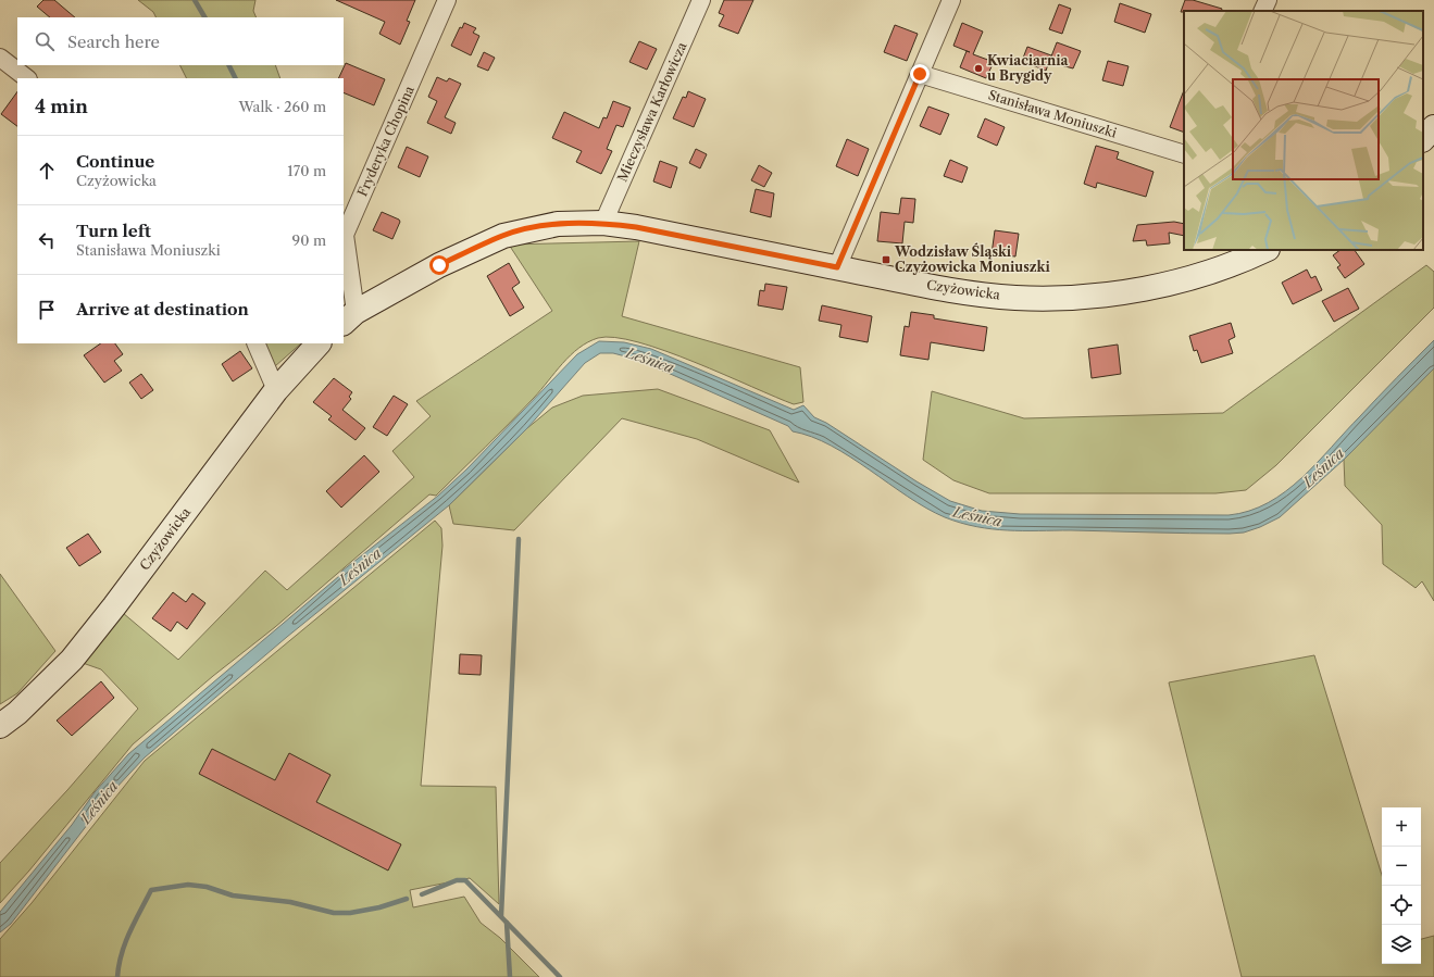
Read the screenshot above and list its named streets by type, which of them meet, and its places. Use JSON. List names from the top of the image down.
{
  "streets": {
    "street": [
      "Mieczysława Karłowicza",
      "Stanisława Moniuszki",
      "Fryderyka Chopina",
      "Czyżowicka"
    ]
  },
  "crossings": [
    ["Mieczysława Karłowicza", "Czyżowicka"],
    ["Fryderyka Chopina", "Czyżowicka"]
  ],
  "water": ["Leśnica"],
  "places": {
    "other": ["Kwiaciarnia u Brygidy"],
    "transit": ["Wodzisław Śląski Czyżowicka Moniuszki"]
  },
  "page": {
    "search": "Search here",
    "heading": ["4 min", "Walk · 260 m"],
    "list": [
      ["Continue", "Czyżowicka", "170 m"],
      ["Turn left", "Stanisława Moniuszki", "90 m"],
      "Arrive at destination"
    ],
    "map_buttons": ["+", "−"]
  }
}
